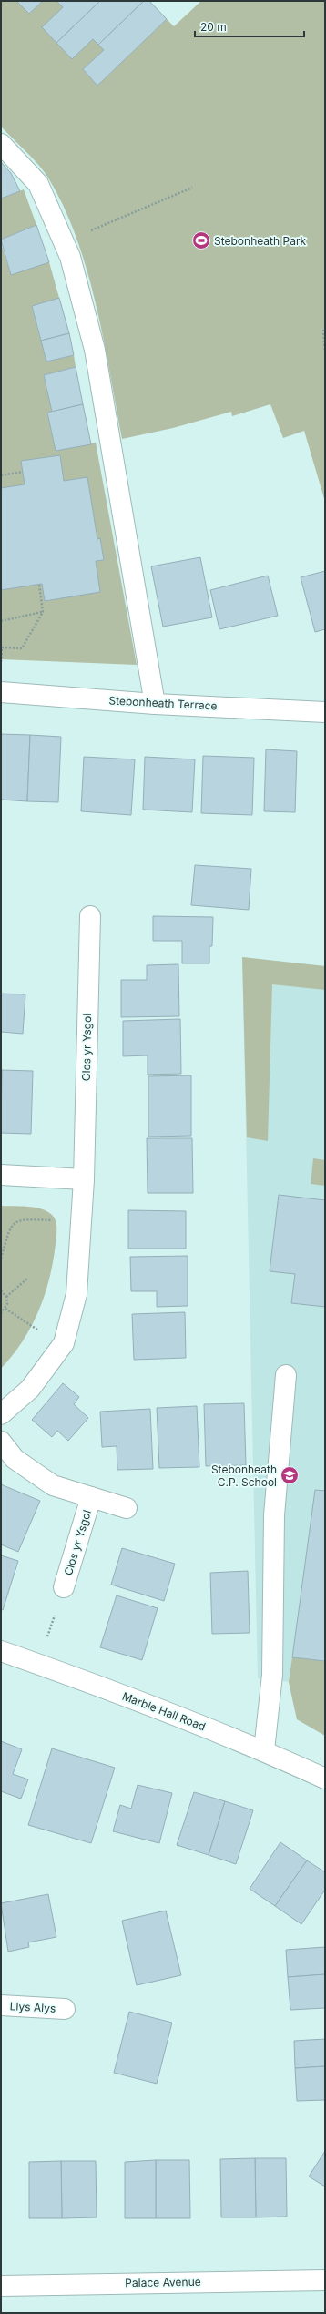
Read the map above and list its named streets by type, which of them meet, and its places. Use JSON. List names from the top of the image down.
{
  "streets": {
    "street": [
      "Stebonheath Terrace",
      "Clos yr Ysgol",
      "Marble Hall Road",
      "Llys Alys",
      "Palace Avenue"
    ]
  },
  "places": {
    "sports": ["Stebonheath Park"],
    "school or university": ["Stebonheath C.P. School"]
  },
  "scale_bar": "20 m"
}
